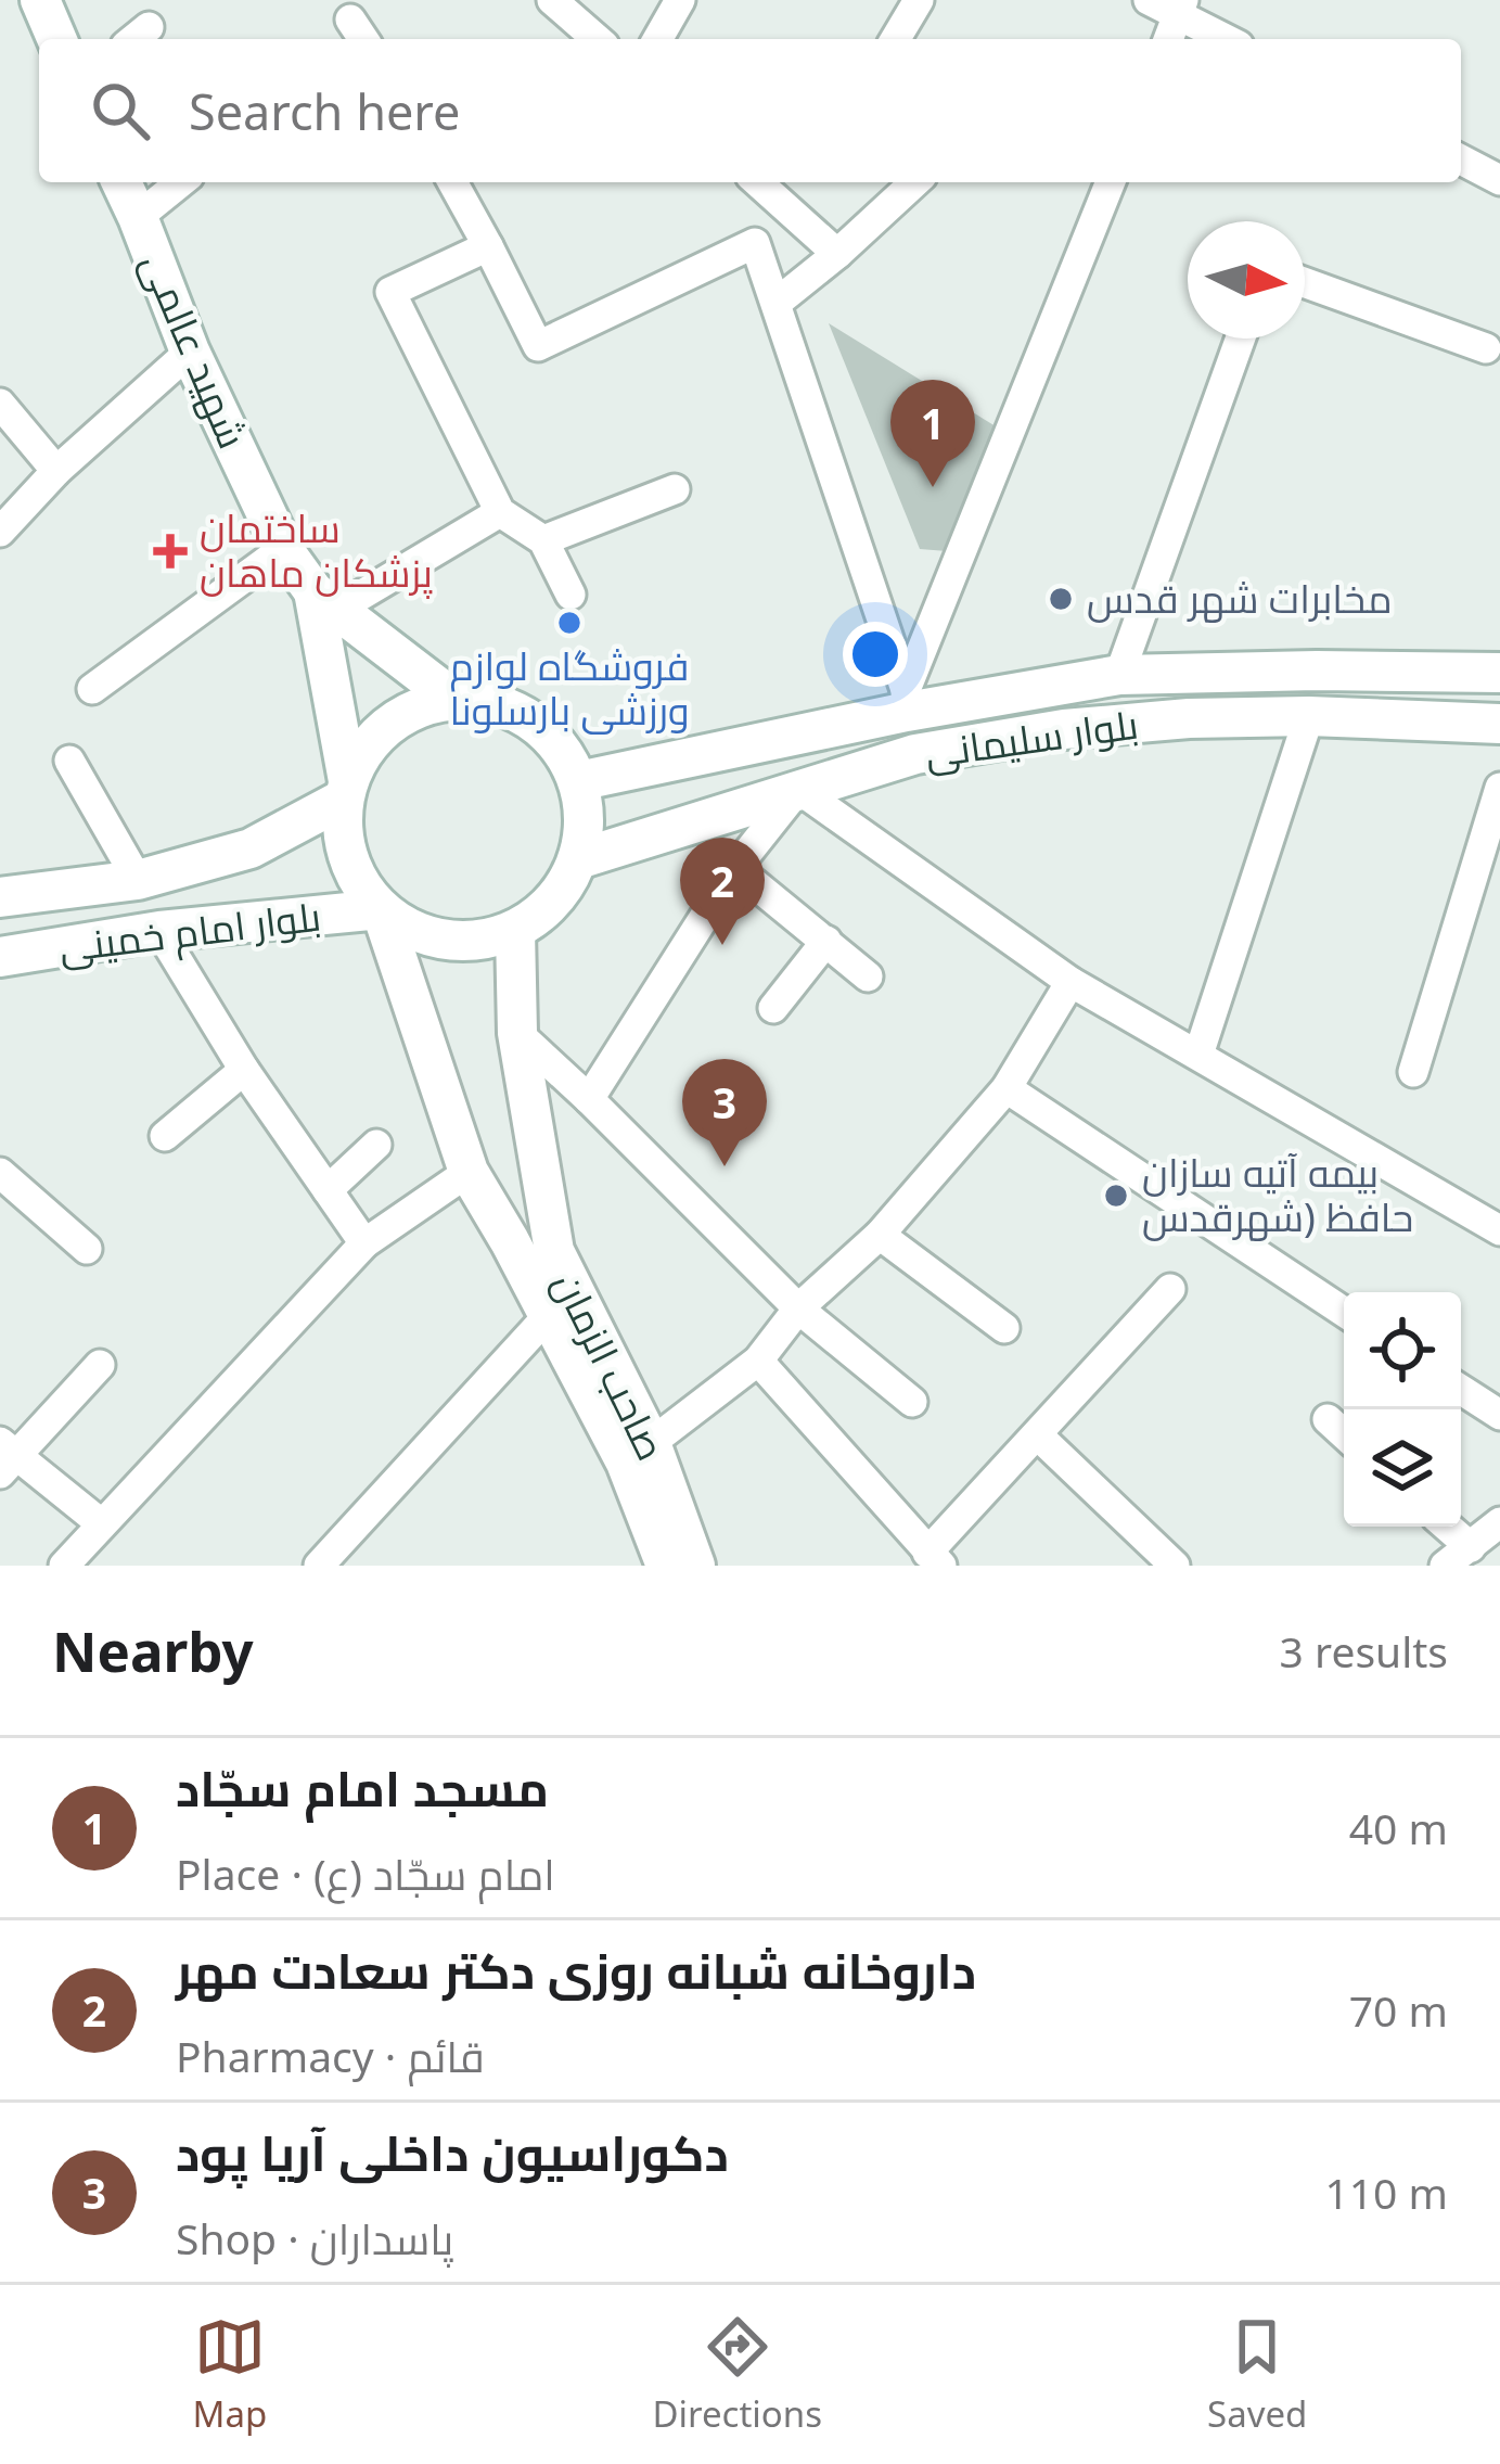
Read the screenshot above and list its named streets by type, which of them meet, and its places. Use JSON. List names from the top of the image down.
{
  "streets": {
    "main road": [
      "شهید عالمی",
      "بلوار سلیمانی",
      "بلوار امام خمینی",
      "صاحب الزمان"
    ]
  },
  "crossings": [
    ["شهید عالمی", "بلوار سلیمانی"],
    ["شهید عالمی", "بلوار امام خمینی"],
    ["شهید عالمی", "صاحب الزمان"],
    ["بلوار سلیمانی", "بلوار امام خمینی"],
    ["بلوار سلیمانی", "صاحب الزمان"],
    ["بلوار امام خمینی", "صاحب الزمان"]
  ],
  "places": {
    "health": ["ساختمان پزشکان ماهان"],
    "other": ["مخابرات شهر قدس", "فروشگاه لوازم ورزشی بارسلونا", "بیمه آتیه سازان حافظ (شهرقدس"]
  },
  "north": "right",
  "page": {
    "search": "Search here",
    "pins": ["1", "2", "3"],
    "heading": ["Nearby", "3 results"],
    "list": [
      {
        "mark": "1",
        "name": "مسجد امام سجّاد",
        "note": "Place · امام سجّاد (ع)",
        "value": "40 m"
      },
      {
        "mark": "2",
        "name": "داروخانه شبانه روزی دکتر سعادت مهر",
        "note": "Pharmacy · قائم",
        "value": "70 m"
      },
      {
        "mark": "3",
        "name": "دکوراسیون داخلی آریا پود",
        "note": "Shop · پاسداران",
        "value": "110 m"
      }
    ],
    "nav": ["Map", "Directions", "Saved"]
  }
}
